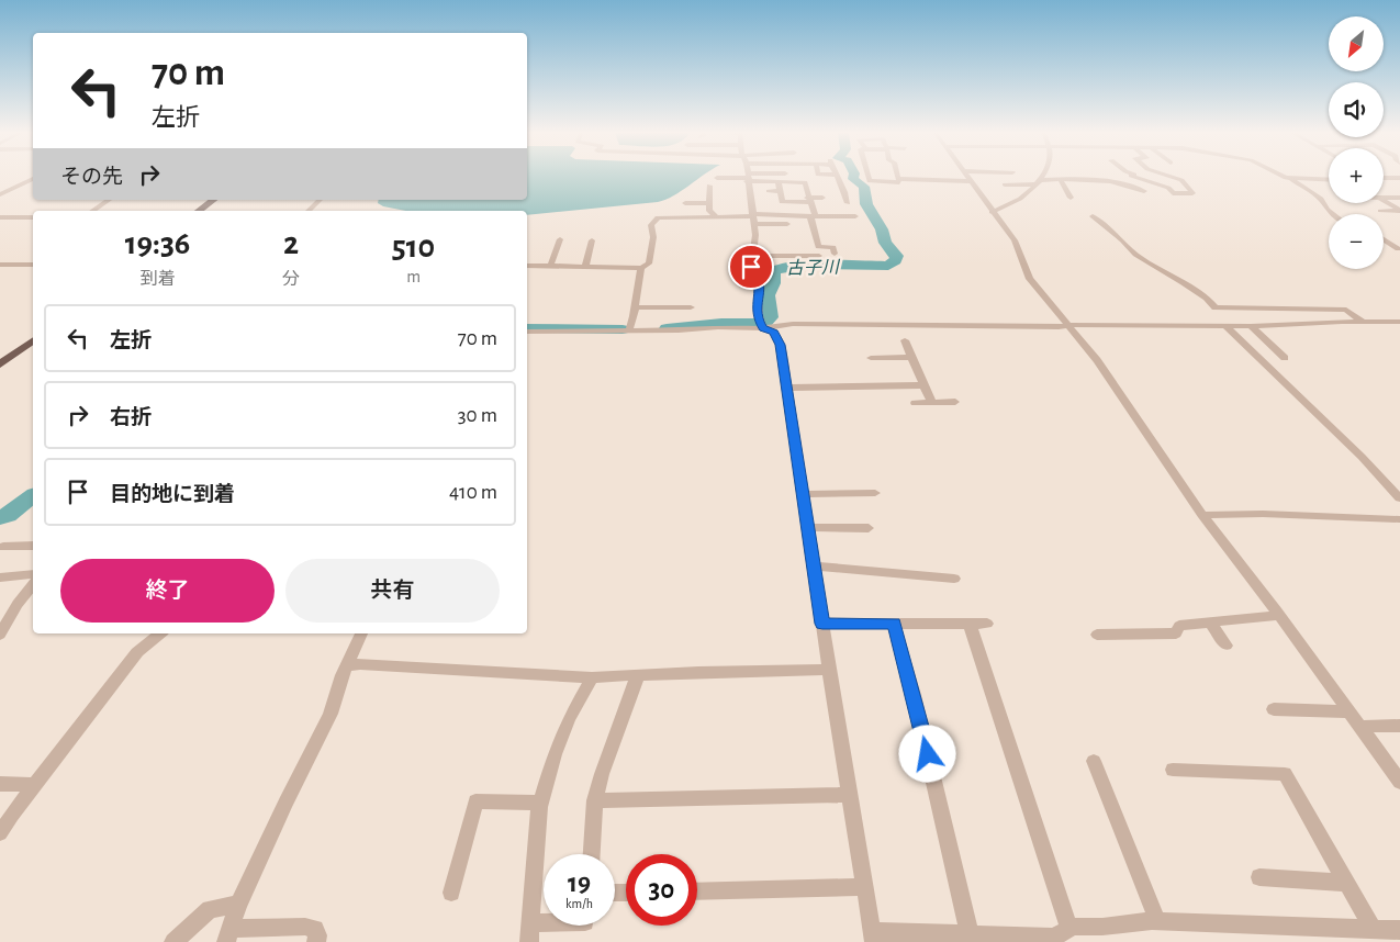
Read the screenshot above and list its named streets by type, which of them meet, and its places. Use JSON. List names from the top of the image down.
{
  "water": ["古子川"],
  "north": "bottom left",
  "page": {
    "map_buttons": ["+", "−"],
    "turn": ["70 m", "左折"],
    "then": "その先",
    "eta": [
      "19:36",
      "到着",
      "2",
      "分",
      "510",
      "m"
    ],
    "list": [
      {
        "name": "左折",
        "value": "70 m"
      },
      {
        "name": "右折",
        "value": "30 m"
      },
      {
        "name": "目的地に到着",
        "value": "410 m"
      }
    ],
    "buttons": ["終了", "共有"],
    "speed": "19 km/h",
    "limit": "30"
  }
}
